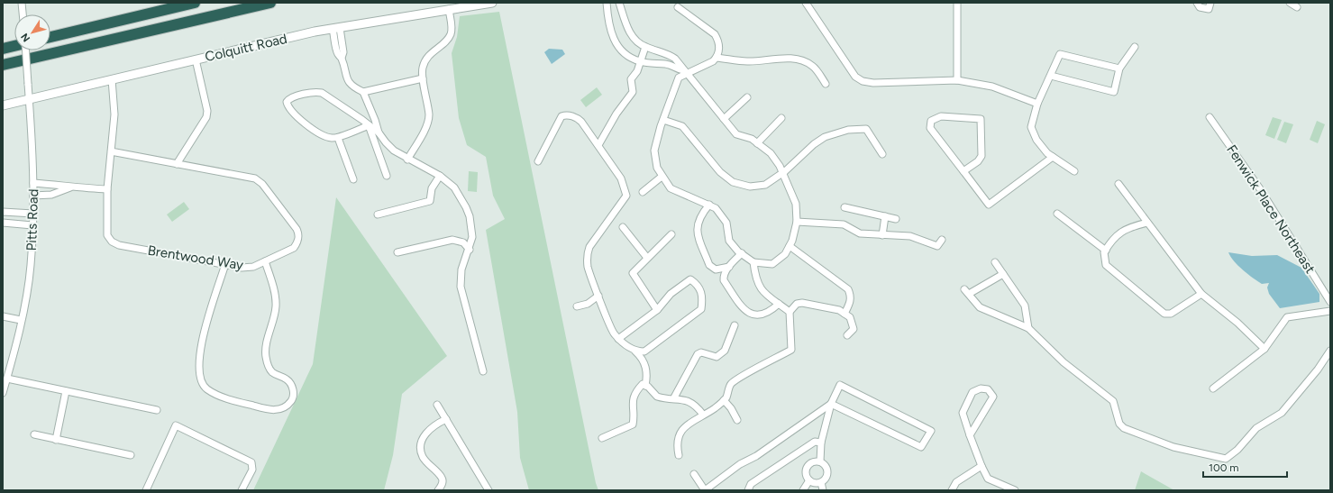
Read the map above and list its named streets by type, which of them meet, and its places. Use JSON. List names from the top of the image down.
{
  "streets": {
    "street": [
      "Colquitt Road",
      "Fenwick Place Northeast",
      "Pitts Road",
      "Brentwood Way"
    ]
  },
  "crossings": [
    ["Colquitt Road", "Pitts Road"],
    ["Colquitt Road", "Brentwood Way"]
  ],
  "scale_bar": "100 m",
  "north": "bottom left"
}
